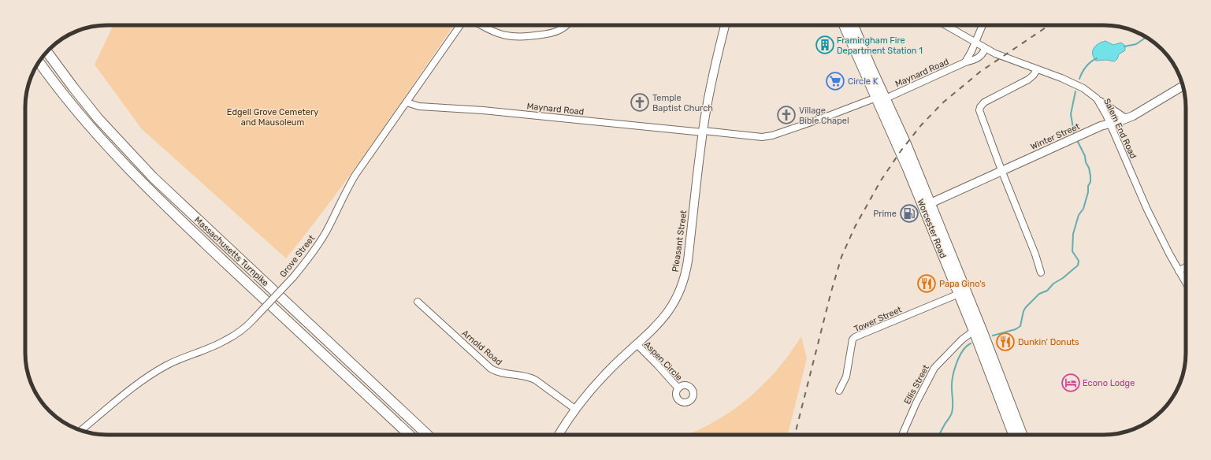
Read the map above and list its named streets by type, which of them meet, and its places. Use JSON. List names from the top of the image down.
{
  "streets": {
    "highway": ["Worcester Road", "Massachusetts Turnpike"],
    "main road": ["Winter Street", "Pleasant Street"],
    "street": [
      "Maynard Road",
      "Salem End Road",
      "Grove Street",
      "Tower Street",
      "Arnold Road",
      "Aspen Circle",
      "Ellis Street"
    ]
  },
  "crossings": [
    ["Maynard Road", "Salem End Road"],
    ["Maynard Road", "Worcester Road"],
    ["Maynard Road", "Pleasant Street"],
    ["Maynard Road", "Grove Street"],
    ["Salem End Road", "Winter Street"],
    ["Winter Street", "Worcester Road"],
    ["Worcester Road", "Tower Street"],
    ["Worcester Road", "Ellis Street"],
    ["Pleasant Street", "Arnold Road"],
    ["Pleasant Street", "Aspen Circle"]
  ],
  "parks": ["Edgell Grove Cemetery and Mausoleum"],
  "places": {
    "building": ["Framingham Fire Department Station 1"],
    "supermarket": ["Circle K"],
    "church": ["Temple Baptist Church", "Village Bible Chapel"],
    "fuel station": ["Prime"],
    "restaurant": ["Papa Gino's", "Dunkin' Donuts"],
    "hotel": ["Econo Lodge"]
  }
}
